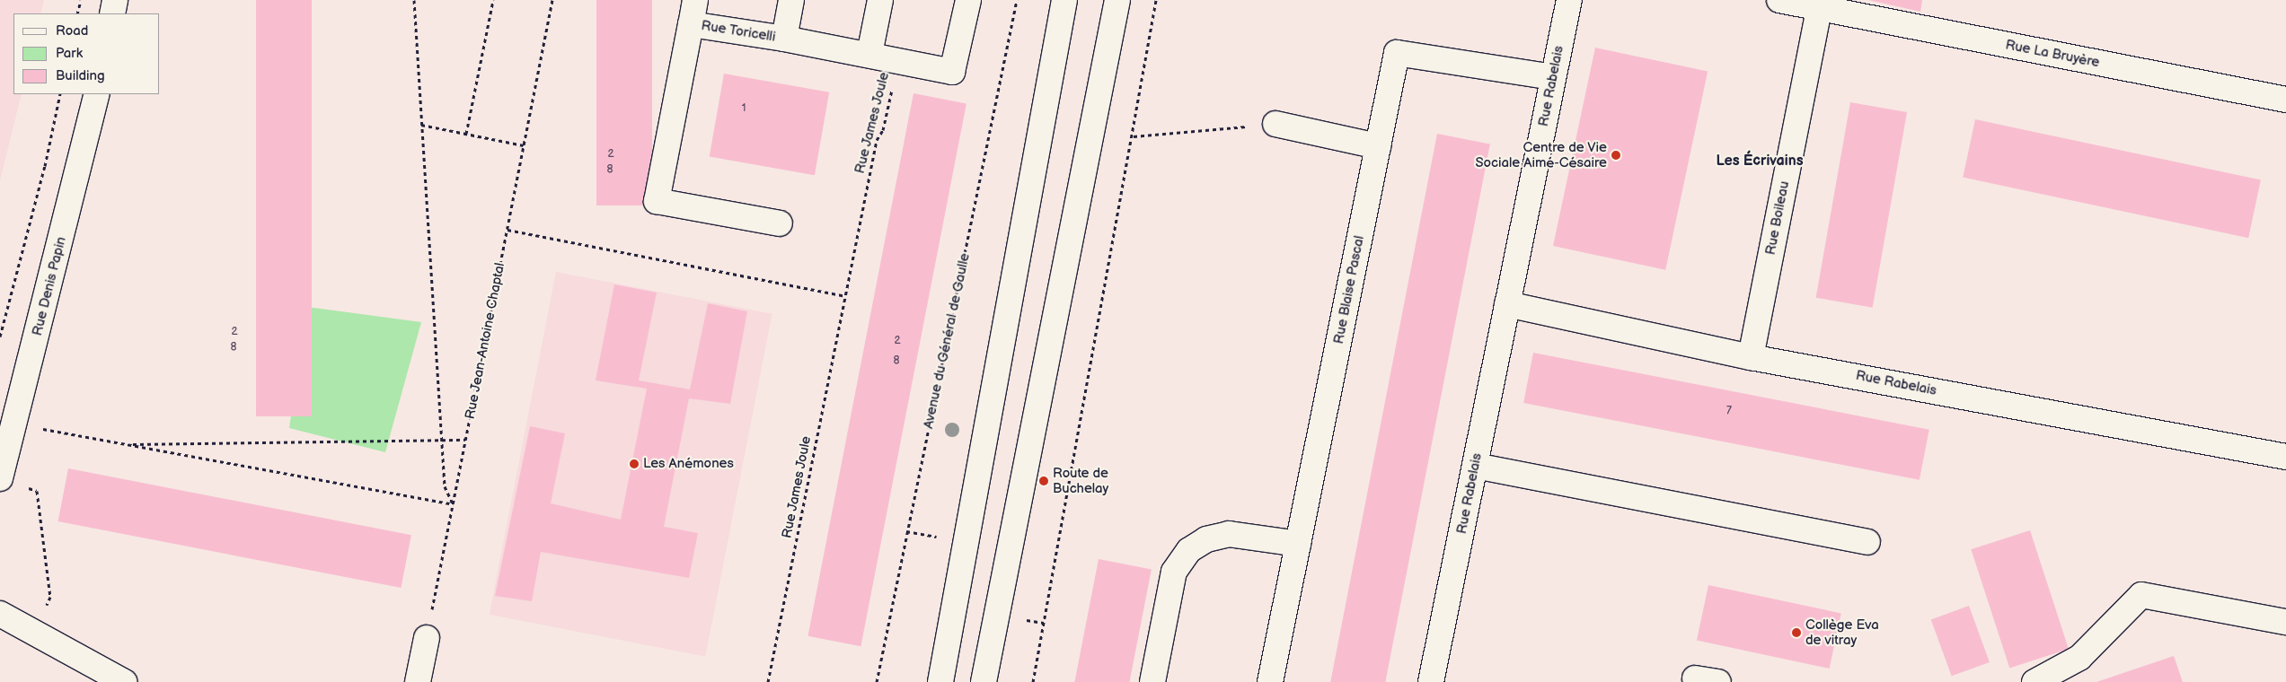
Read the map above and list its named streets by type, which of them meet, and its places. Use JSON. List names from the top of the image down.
{
  "streets": {
    "street": [
      "Rue Toricelli",
      "Rue La Bruyère",
      "Rue Rabelais",
      "Rue Boileau",
      "Rue Denis Papin",
      "Rue Blaise Pascal"
    ],
    "path": ["Rue James Joule", "Rue Jean-Antoine Chaptal", "Avenue du Général de Gaulle"]
  },
  "crossings": [
    ["Rue Toricelli", "Rue James Joule"],
    ["Rue La Bruyère", "Rue Boileau"],
    ["Rue Rabelais", "Rue Boileau"],
    ["Rue Rabelais", "Rue Blaise Pascal"]
  ],
  "districts": ["Les Écrivains"],
  "places": [
    "Centre de Vie Sociale Aimé-Césaire",
    "Les Anémones",
    "Route de Buchelay",
    "Collège Eva de vitray"
  ],
  "house_numbers": [
    "1",
    "2",
    "8",
    "2",
    "2",
    "8",
    "8",
    "7"
  ],
  "legend": ["Road", "Park", "Building"]
}
